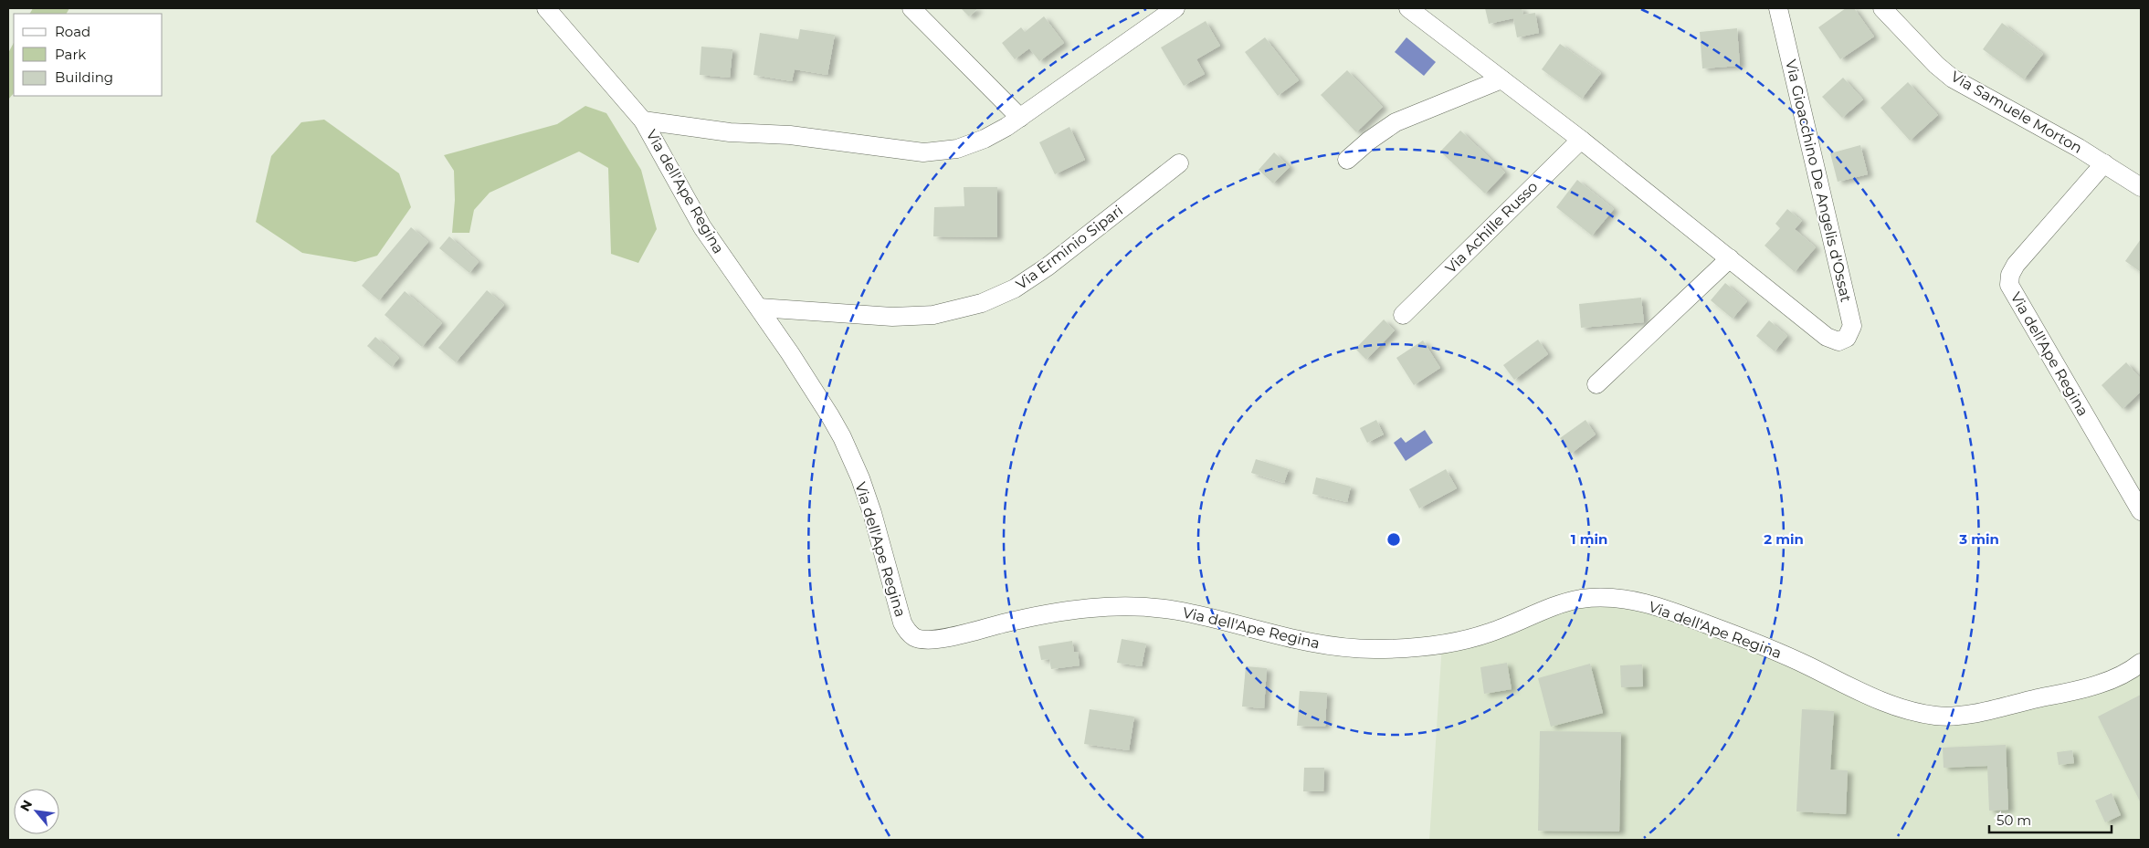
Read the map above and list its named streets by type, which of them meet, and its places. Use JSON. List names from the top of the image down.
{
  "streets": {
    "street": [
      "Via Samuele Morton",
      "Via Gioacchino De Angelis d'Ossat",
      "Via dell'Ape Regina",
      "Via Achille Russo",
      "Via Erminio Sipari"
    ]
  },
  "crossings": [
    ["Via Samuele Morton", "Via dell'Ape Regina"],
    ["Via dell'Ape Regina", "Via Erminio Sipari"]
  ],
  "legend": ["Road", "Park", "Building"],
  "scale_bar": "50 m",
  "north": "top left",
  "rings": ["1 min", "2 min", "3 min"]
}
